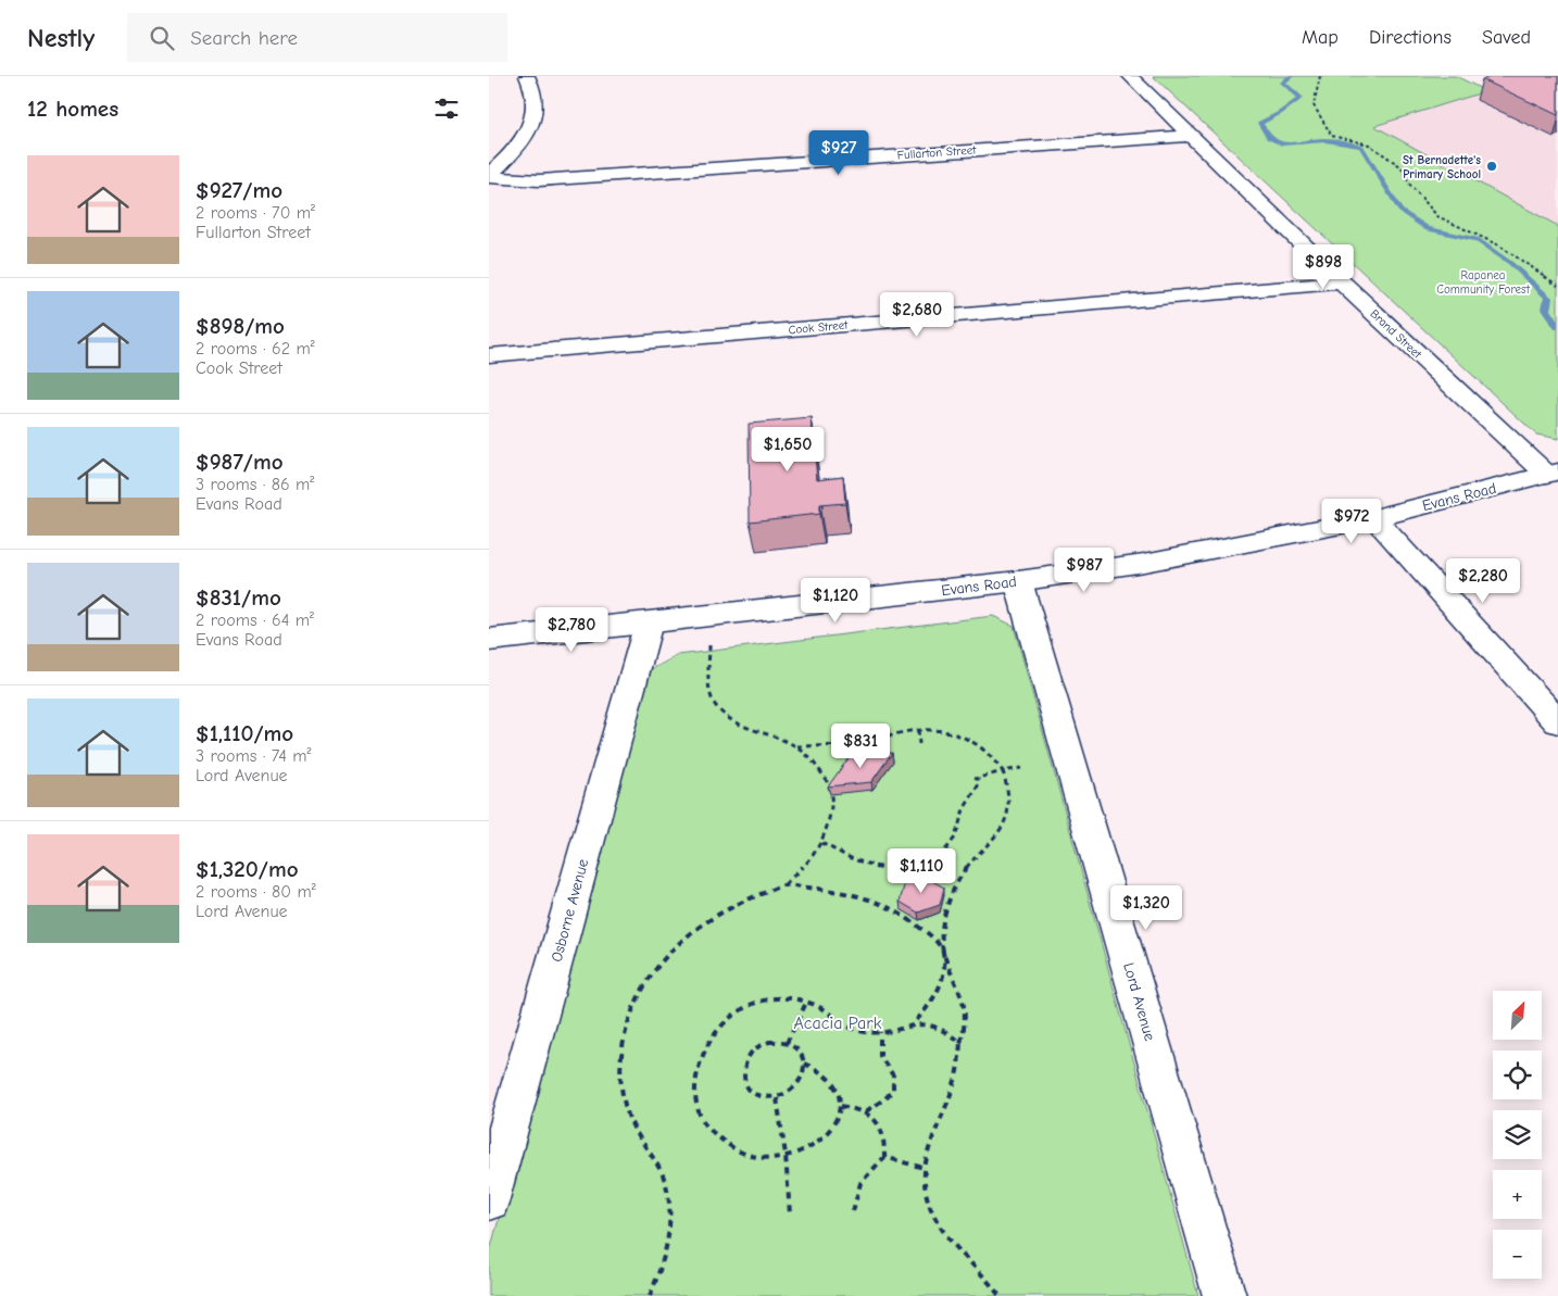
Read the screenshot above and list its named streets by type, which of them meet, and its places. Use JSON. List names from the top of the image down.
{
  "streets": {
    "street": [
      "Fullarton Street",
      "Cook Street",
      "Brand Street",
      "Evans Road",
      "Osborne Avenue",
      "Lord Avenue"
    ]
  },
  "crossings": [
    ["Fullarton Street", "Brand Street"],
    ["Cook Street", "Brand Street"],
    ["Brand Street", "Evans Road"],
    ["Evans Road", "Osborne Avenue"],
    ["Evans Road", "Lord Avenue"]
  ],
  "parks": ["Rapanea Community Forest", "Acacia Park"],
  "places": ["St Bernadette's Primary School"],
  "north": "top right",
  "page": {
    "header": "Nestly",
    "search": "Search here",
    "nav": ["Map", "Directions", "Saved"],
    "heading": "12 homes",
    "price": [
      "$927",
      "$898",
      "$2,680",
      "$1,650",
      "$972",
      "$987",
      "$2,280",
      "$1,120",
      "$2,780",
      "$831",
      "$1,110",
      "$1,320"
    ],
    "list": [
      {
        "name": "$927/mo",
        "note": "2 rooms · 70 m² · Fullarton Street"
      },
      {
        "name": "$898/mo",
        "note": "2 rooms · 62 m² · Cook Street"
      },
      {
        "name": "$987/mo",
        "note": "3 rooms · 86 m² · Evans Road"
      },
      {
        "name": "$831/mo",
        "note": "2 rooms · 64 m² · Evans Road"
      },
      {
        "name": "$1,110/mo",
        "note": "3 rooms · 74 m² · Lord Avenue"
      },
      {
        "name": "$1,320/mo",
        "note": "2 rooms · 80 m² · Lord Avenue"
      }
    ],
    "map_buttons": ["+", "−"]
  }
}
